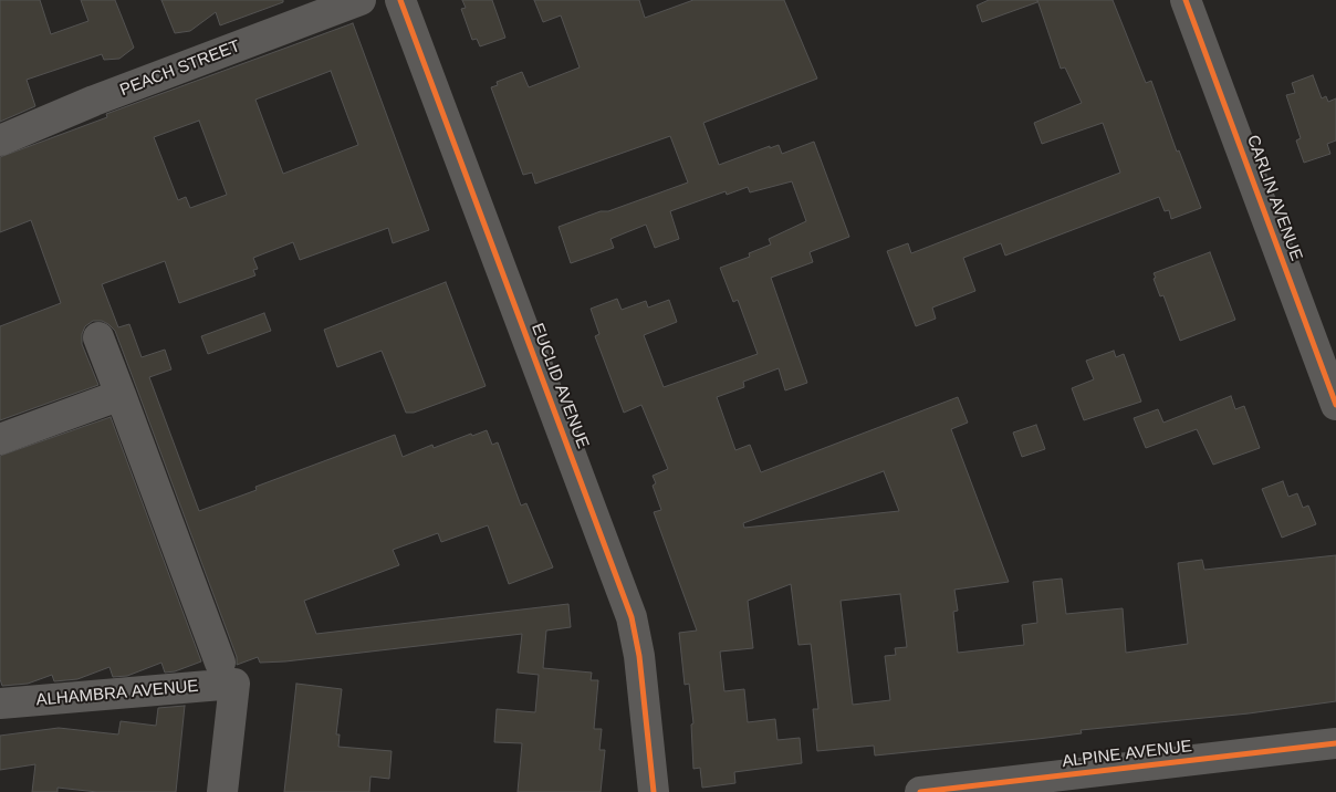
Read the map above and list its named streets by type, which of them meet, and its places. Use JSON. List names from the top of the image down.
{
  "streets": {
    "street": [
      "PEACH STREET",
      "CARLIN AVENUE",
      "EUCLID AVENUE",
      "ALHAMBRA AVENUE",
      "ALPINE AVENUE"
    ]
  }
}
